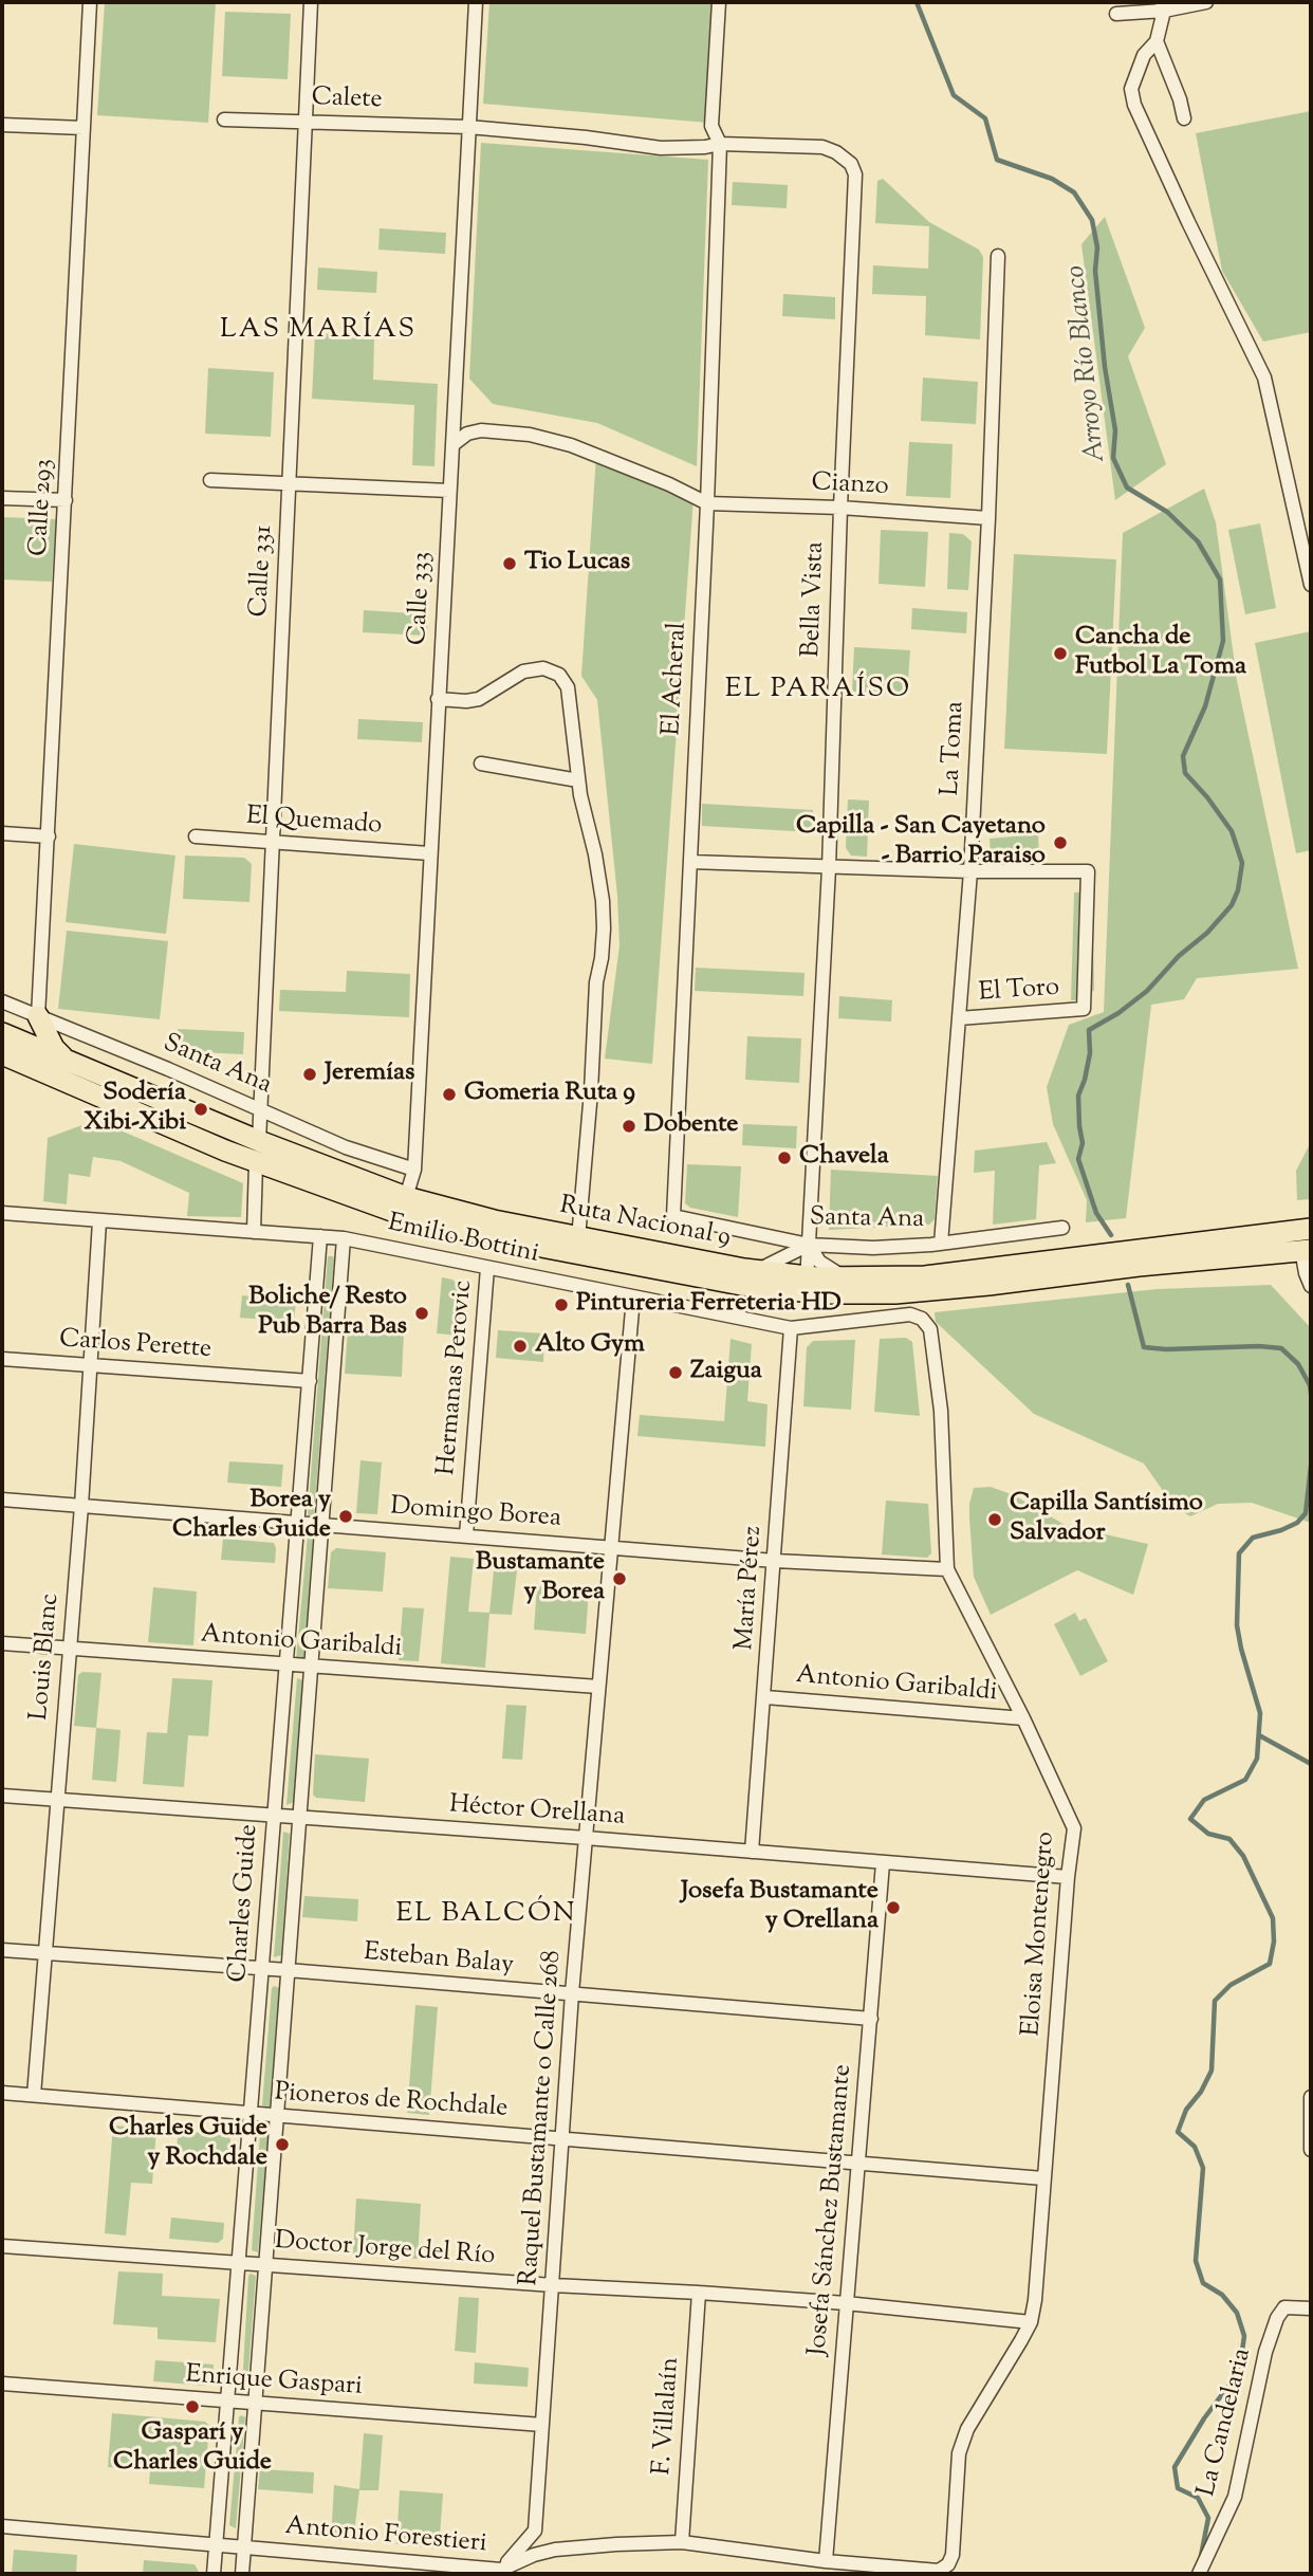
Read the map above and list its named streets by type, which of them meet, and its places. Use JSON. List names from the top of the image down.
{
  "streets": {
    "main road": ["Ruta Nacional 9"],
    "street": [
      "Calete",
      "Cianzo",
      "Calle 293",
      "Calle 331",
      "Calle 333",
      "Bella Vista",
      "El Acheral",
      "La Toma",
      "El Quemado",
      "El Toro",
      "Santa Ana",
      "Emilio Bottini",
      "Carlos Perette",
      "Hermanas Perovic",
      "Domingo Borea",
      "María Pérez",
      "Antonio Garibaldi",
      "Louis Blanc",
      "Héctor Orellana",
      "Charles Guide",
      "Eloisa Montenegro",
      "Esteban Balay",
      "Pioneros de Rochdale",
      "Raquel Bustamante o Calle 268",
      "Josefa Sánchez Bustamante",
      "Doctor Jorge del Río",
      "Enrique Gaspari",
      "F. Villalaín",
      "La Candelaria",
      "Antonio Forestieri"
    ]
  },
  "crossings": [
    ["Calete", "Calle 331"],
    ["Calete", "Calle 333"],
    ["Calete", "Bella Vista"],
    ["Calete", "El Acheral"],
    ["Cianzo", "Bella Vista"],
    ["Cianzo", "El Acheral"],
    ["Cianzo", "La Toma"],
    ["Calle 293", "Santa Ana"],
    ["Calle 331", "El Quemado"],
    ["Calle 331", "Santa Ana"],
    ["Calle 331", "Ruta Nacional 9"],
    ["Calle 333", "El Quemado"],
    ["Calle 333", "Santa Ana"],
    ["Calle 333", "Ruta Nacional 9"],
    ["Bella Vista", "El Acheral"],
    ["Bella Vista", "Santa Ana"],
    ["Bella Vista", "Ruta Nacional 9"],
    ["El Acheral", "Santa Ana"],
    ["La Toma", "El Toro"],
    ["La Toma", "Santa Ana"],
    ["Emilio Bottini", "Hermanas Perovic"],
    ["Emilio Bottini", "María Pérez"],
    ["Emilio Bottini", "Louis Blanc"],
    ["Emilio Bottini", "Charles Guide"],
    ["Emilio Bottini", "Eloisa Montenegro"],
    ["Emilio Bottini", "Raquel Bustamante o Calle 268"],
    ["Carlos Perette", "Louis Blanc"],
    ["Carlos Perette", "Charles Guide"],
    ["Hermanas Perovic", "Domingo Borea"],
    ["Domingo Borea", "María Pérez"],
    ["Domingo Borea", "Louis Blanc"],
    ["Domingo Borea", "Charles Guide"],
    ["Domingo Borea", "Eloisa Montenegro"],
    ["Domingo Borea", "Raquel Bustamante o Calle 268"],
    ["María Pérez", "Antonio Garibaldi"],
    ["María Pérez", "Héctor Orellana"],
    ["Antonio Garibaldi", "Louis Blanc"],
    ["Antonio Garibaldi", "Charles Guide"],
    ["Antonio Garibaldi", "Eloisa Montenegro"],
    ["Antonio Garibaldi", "Raquel Bustamante o Calle 268"],
    ["Louis Blanc", "Héctor Orellana"],
    ["Louis Blanc", "Esteban Balay"],
    ["Louis Blanc", "Pioneros de Rochdale"],
    ["Héctor Orellana", "Charles Guide"],
    ["Héctor Orellana", "Eloisa Montenegro"],
    ["Héctor Orellana", "Raquel Bustamante o Calle 268"],
    ["Héctor Orellana", "Josefa Sánchez Bustamante"],
    ["Charles Guide", "Esteban Balay"],
    ["Charles Guide", "Pioneros de Rochdale"],
    ["Charles Guide", "Doctor Jorge del Río"],
    ["Charles Guide", "Enrique Gaspari"],
    ["Charles Guide", "Antonio Forestieri"],
    ["Eloisa Montenegro", "Pioneros de Rochdale"],
    ["Eloisa Montenegro", "Doctor Jorge del Río"],
    ["Eloisa Montenegro", "Antonio Forestieri"],
    ["Esteban Balay", "Raquel Bustamante o Calle 268"],
    ["Esteban Balay", "Josefa Sánchez Bustamante"],
    ["Pioneros de Rochdale", "Raquel Bustamante o Calle 268"],
    ["Pioneros de Rochdale", "Josefa Sánchez Bustamante"],
    ["Raquel Bustamante o Calle 268", "Doctor Jorge del Río"],
    ["Raquel Bustamante o Calle 268", "Enrique Gaspari"],
    ["Josefa Sánchez Bustamante", "Doctor Jorge del Río"],
    ["Josefa Sánchez Bustamante", "Antonio Forestieri"],
    ["Doctor Jorge del Río", "F. Villalaín"],
    ["F. Villalaín", "Antonio Forestieri"]
  ],
  "districts": ["LAS MARÍAS", "EL PARAÍSO", "EL BALCÓN"],
  "water": ["Arroyo Río Blanco"],
  "places": [
    "Tio Lucas",
    "Cancha de Futbol La Toma",
    "Capilla - San Cayetano - Barrio Paraiso",
    "Jeremías",
    "Gomeria Ruta 9",
    "Sodería Xibi-Xibi",
    "Dobente",
    "Chavela",
    "Pintureria Ferreteria HD",
    "Boliche/ Resto Pub Barra Bas",
    "Alto Gym",
    "Zaigua",
    "Borea y Charles Guide",
    "Capilla Santísimo Salvador",
    "Bustamante y Borea",
    "Josefa Bustamante y Orellana",
    "Charles Guide y Rochdale",
    "Gasparí y Charles Guide"
  ]
}
